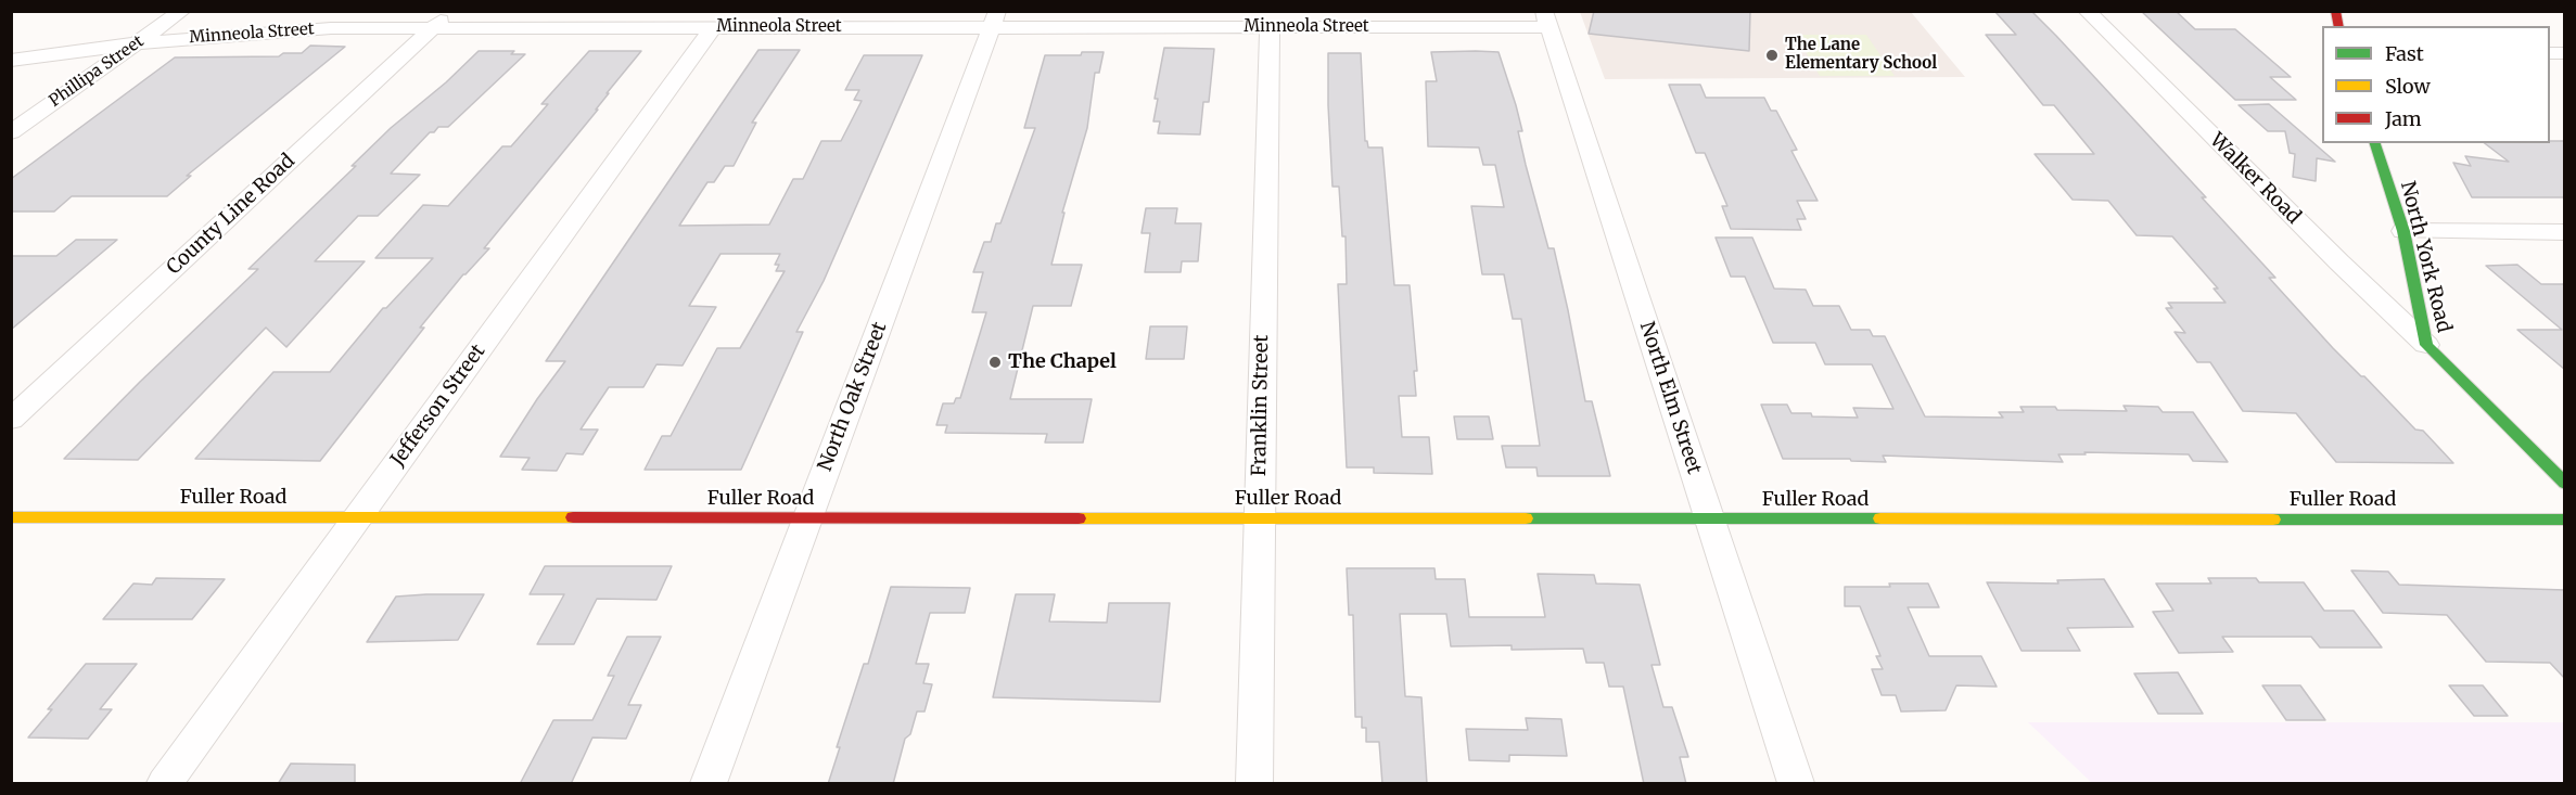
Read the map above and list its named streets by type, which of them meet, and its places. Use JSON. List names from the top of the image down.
{
  "streets": {
    "street": [
      "Minneola Street",
      "Phillipa Street",
      "Walker Road",
      "County Line Road",
      "North York Road",
      "North Oak Street",
      "North Elm Street",
      "Jefferson Street",
      "Franklin Street",
      "Fuller Road"
    ]
  },
  "crossings": [
    ["Minneola Street", "Phillipa Street"],
    ["Minneola Street", "County Line Road"],
    ["Minneola Street", "North Oak Street"],
    ["Minneola Street", "North Elm Street"],
    ["Minneola Street", "Jefferson Street"],
    ["Minneola Street", "Franklin Street"],
    ["Walker Road", "North York Road"],
    ["North Oak Street", "Fuller Road"],
    ["North Elm Street", "Fuller Road"],
    ["Jefferson Street", "Fuller Road"],
    ["Franklin Street", "Fuller Road"]
  ],
  "places": ["The Lane Elementary School", "The Chapel"],
  "legend": ["Fast", "Slow", "Jam"]
}
